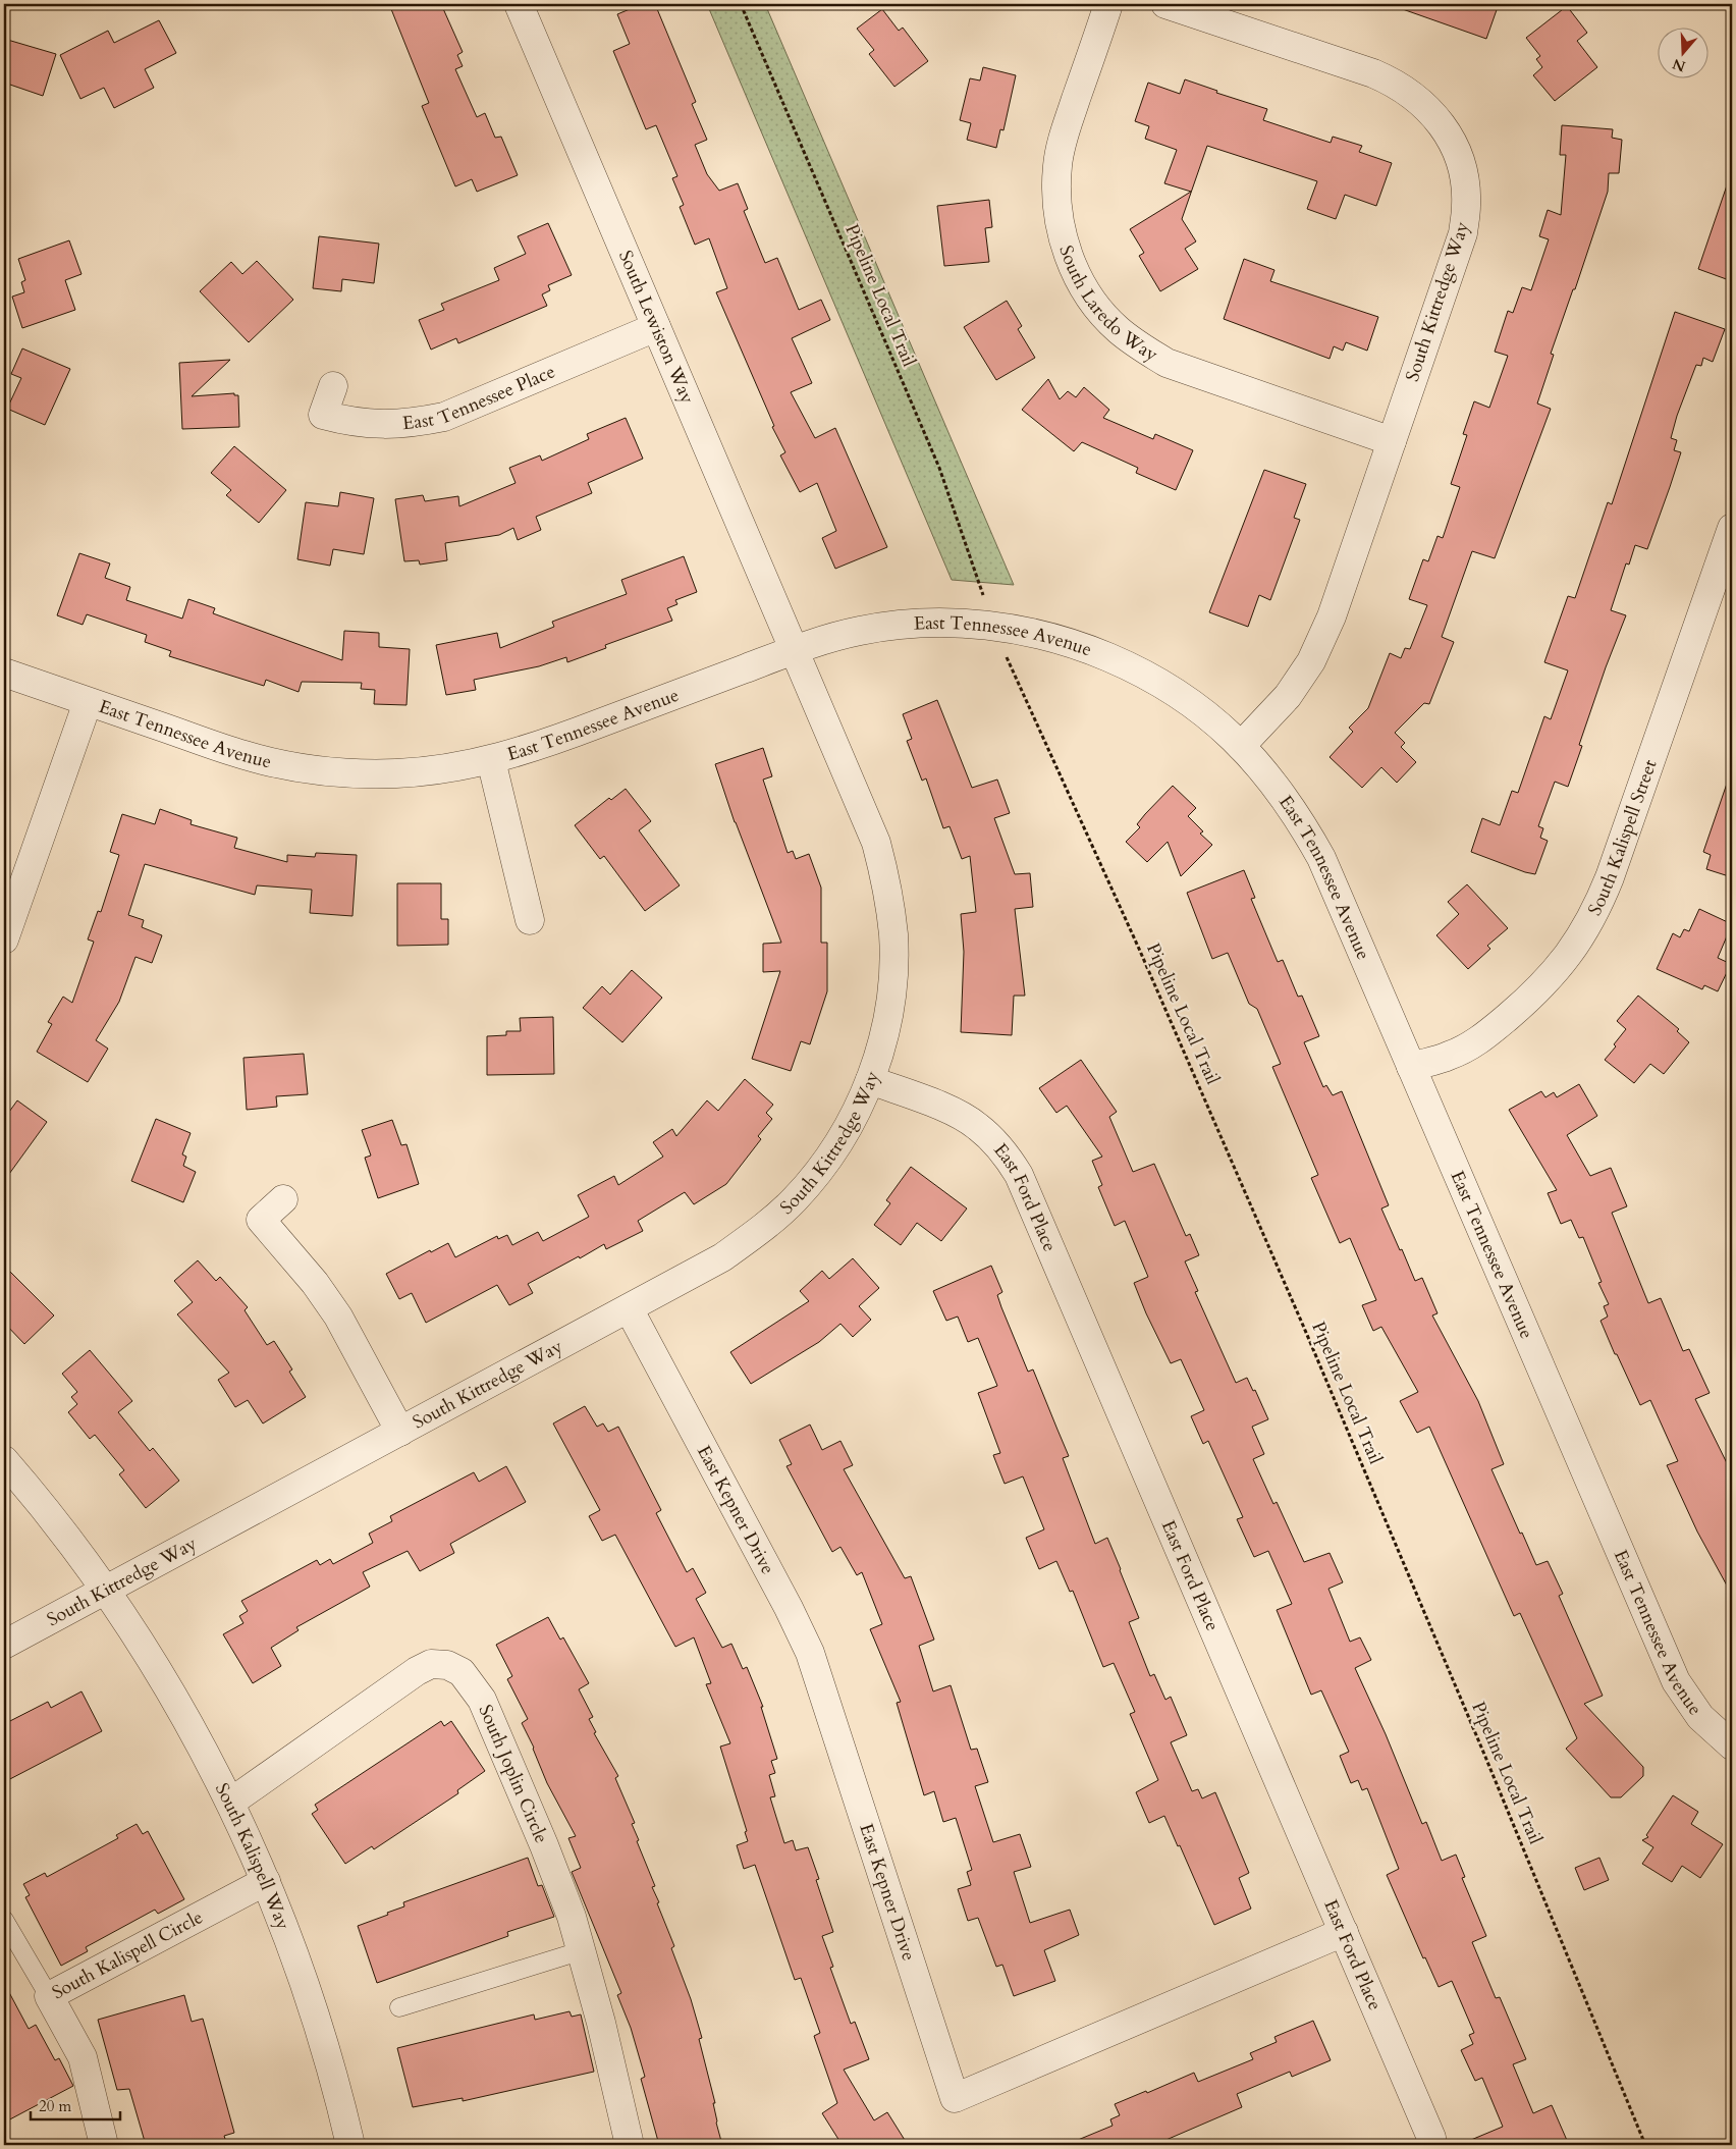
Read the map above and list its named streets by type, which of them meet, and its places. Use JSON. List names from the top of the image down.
{
  "streets": {
    "street": [
      "South Laredo Way",
      "South Kittredge Way",
      "South Lewiston Way",
      "East Tennessee Place",
      "East Tennessee Avenue",
      "South Kalispell Street",
      "East Ford Place",
      "East Kepner Drive",
      "South Joplin Circle",
      "South Kalispell Way",
      "South Kalispell Circle"
    ],
    "path": ["Pipeline Local Trail"]
  },
  "crossings": [
    ["South Laredo Way", "South Kittredge Way"],
    ["South Kittredge Way", "South Lewiston Way"],
    ["South Kittredge Way", "East Tennessee Avenue"],
    ["South Kittredge Way", "East Ford Place"],
    ["South Kittredge Way", "East Kepner Drive"],
    ["South Kittredge Way", "South Kalispell Way"],
    ["South Lewiston Way", "East Tennessee Place"],
    ["South Lewiston Way", "East Tennessee Avenue"],
    ["East Tennessee Avenue", "South Kalispell Street"],
    ["East Ford Place", "East Kepner Drive"],
    ["South Joplin Circle", "South Kalispell Way"],
    ["South Kalispell Way", "South Kalispell Circle"]
  ],
  "scale_bar": "20 m",
  "north": "bottom"
}
